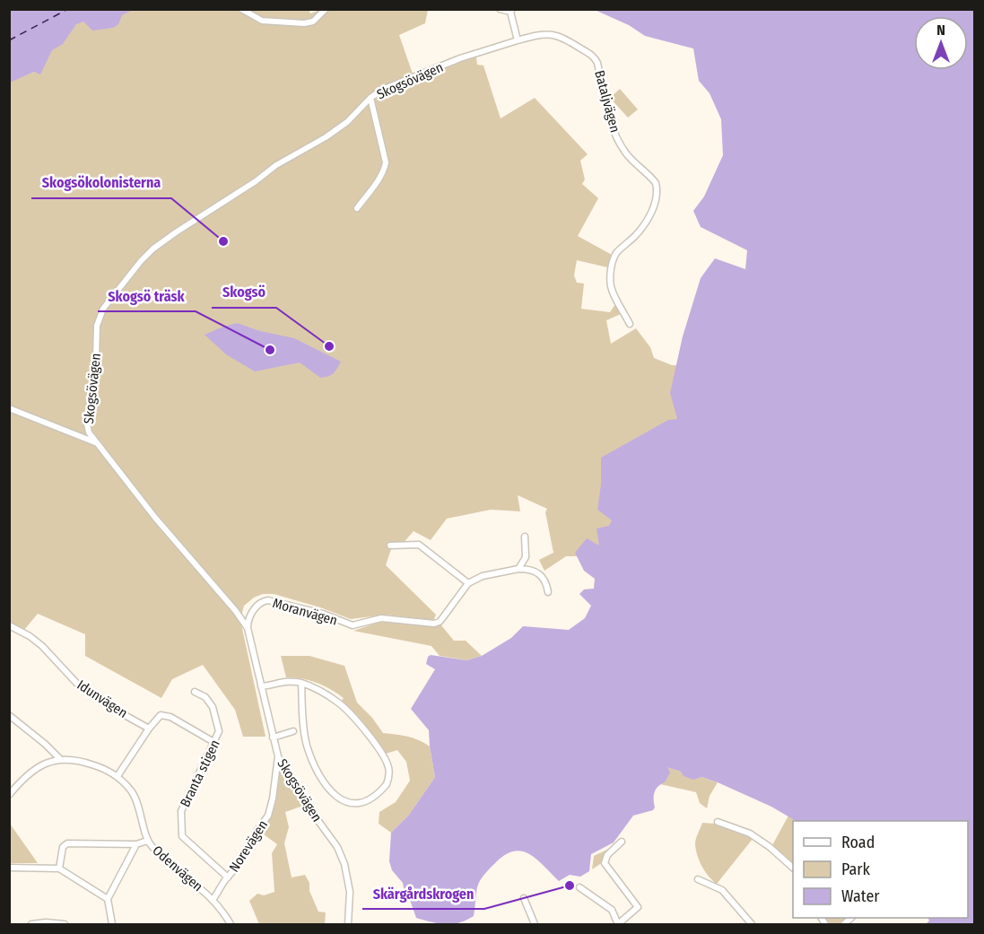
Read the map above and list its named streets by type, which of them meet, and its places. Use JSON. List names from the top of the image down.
{
  "streets": {
    "street": [
      "Skogsövägen",
      "Bataljvägen",
      "Moranvägen",
      "Idunvägen",
      "Branta stigen",
      "Norevägen",
      "Odenvägen"
    ]
  },
  "crossings": [
    ["Skogsövägen", "Bataljvägen"],
    ["Skogsövägen", "Moranvägen"],
    ["Skogsövägen", "Norevägen"],
    ["Branta stigen", "Norevägen"],
    ["Norevägen", "Odenvägen"]
  ],
  "places": [
    "Skogsökolonisterna",
    "Skogsö",
    "Skogsö träsk",
    "Skärgårdskrogen"
  ],
  "legend": ["Road", "Park", "Water"],
  "north": "top"
}
